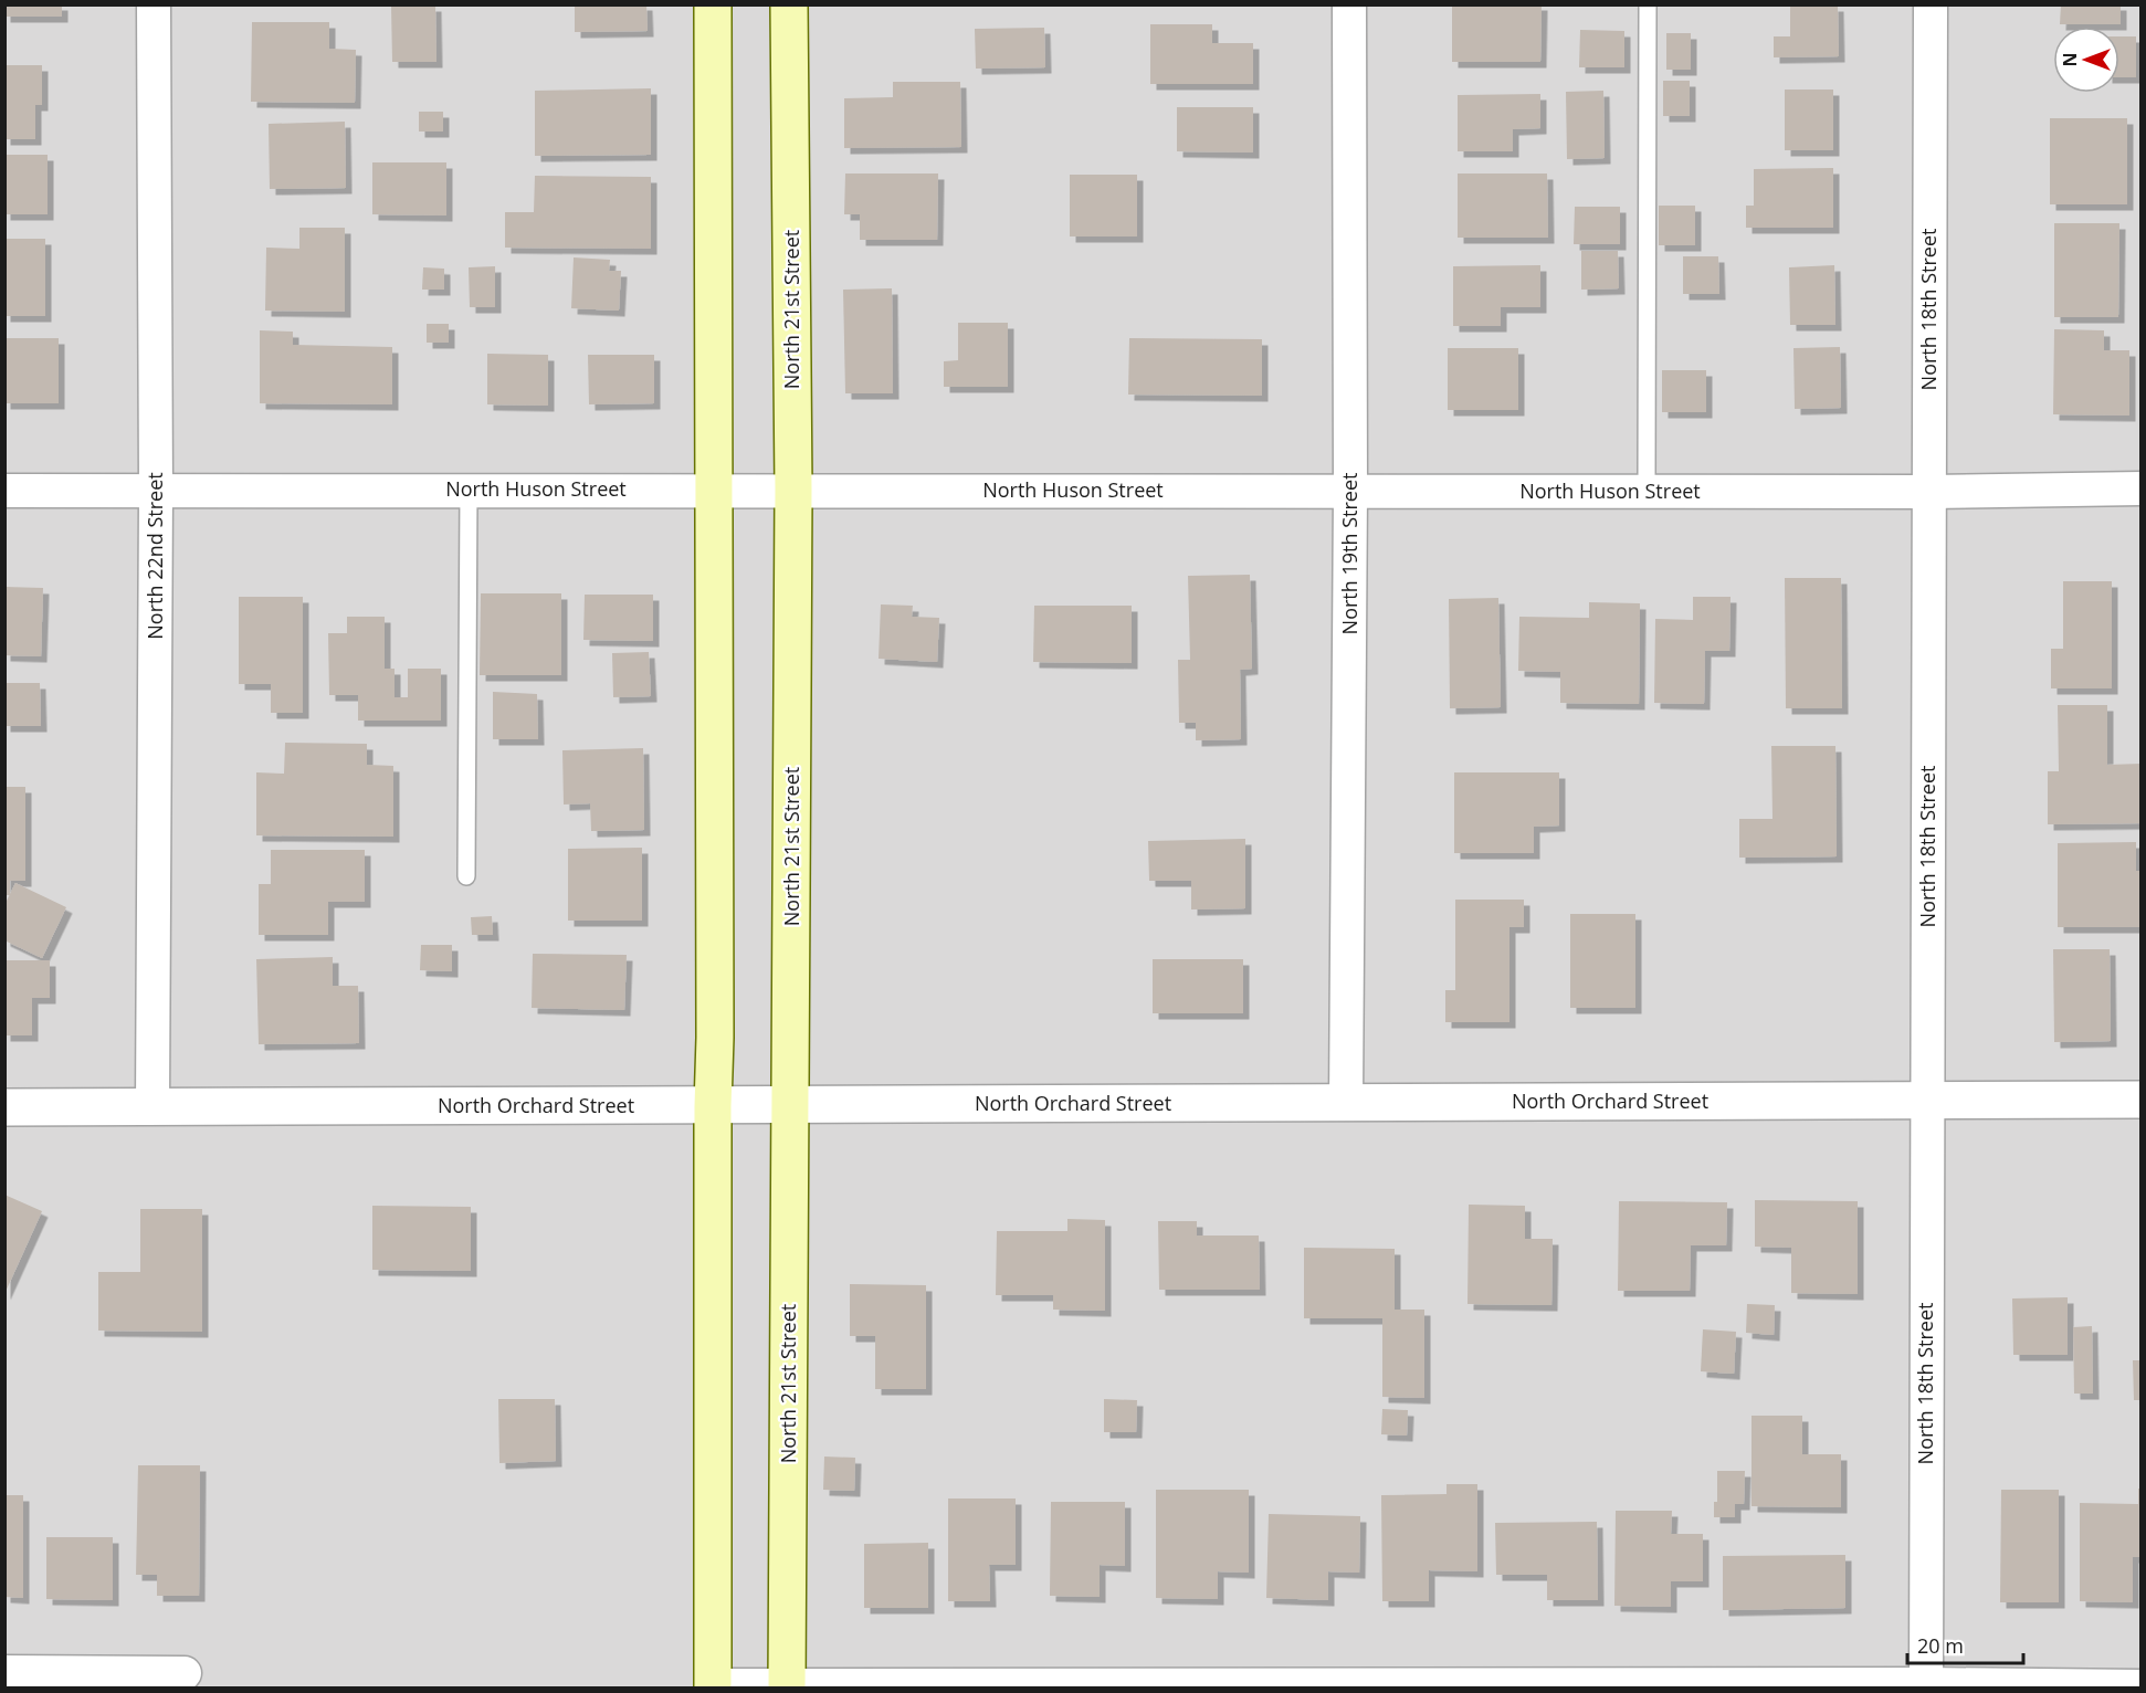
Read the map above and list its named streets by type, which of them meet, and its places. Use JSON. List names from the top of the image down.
{
  "streets": {
    "main road": ["North 21st Street"],
    "street": [
      "North 18th Street",
      "North Huson Street",
      "North 19th Street",
      "North 22nd Street",
      "North Orchard Street"
    ]
  },
  "crossings": [
    ["North 21st Street", "North Huson Street"],
    ["North 21st Street", "North Orchard Street"],
    ["North 18th Street", "North Huson Street"],
    ["North 18th Street", "North Orchard Street"],
    ["North Huson Street", "North 19th Street"],
    ["North Huson Street", "North 22nd Street"],
    ["North 19th Street", "North Orchard Street"],
    ["North 22nd Street", "North Orchard Street"]
  ],
  "scale_bar": "20 m",
  "north": "left"
}
